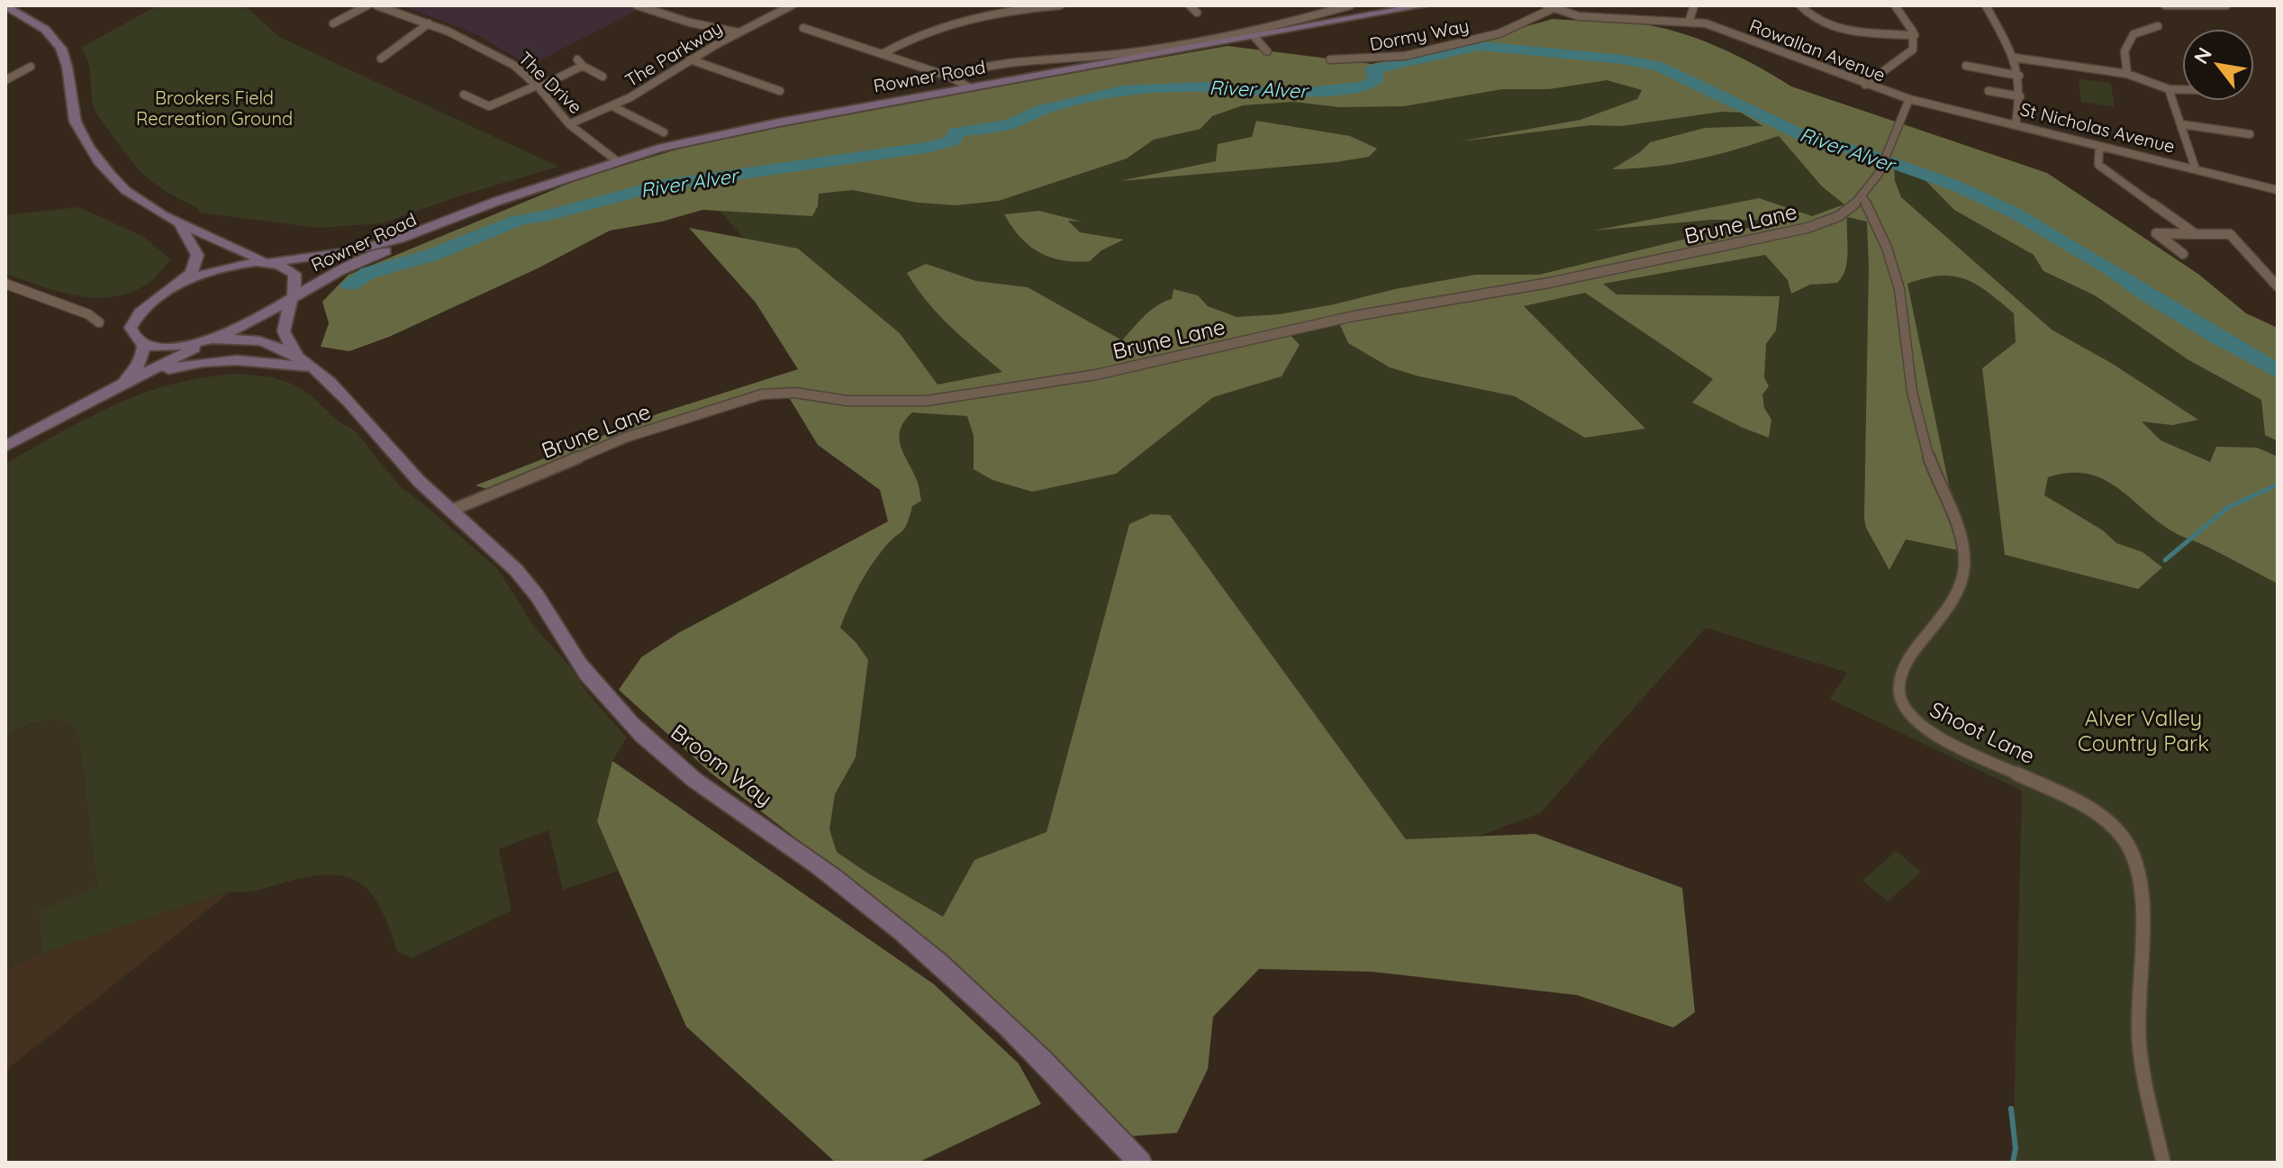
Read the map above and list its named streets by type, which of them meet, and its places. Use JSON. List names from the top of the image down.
{
  "streets": {
    "main road": ["Rowner Road", "Broom Way"],
    "street": [
      "Dormy Way",
      "Rowallan Avenue",
      "The Parkway",
      "The Drive",
      "St Nicholas Avenue",
      "Brune Lane",
      "Shoot Lane"
    ]
  },
  "crossings": [
    ["Dormy Way", "Rowallan Avenue"],
    ["Rowallan Avenue", "St Nicholas Avenue"],
    ["Rowallan Avenue", "Brune Lane"],
    ["The Parkway", "The Drive"],
    ["Rowner Road", "The Drive"],
    ["Rowner Road", "Broom Way"],
    ["St Nicholas Avenue", "Brune Lane"],
    ["Brune Lane", "Shoot Lane"],
    ["Brune Lane", "Broom Way"]
  ],
  "water": ["River Alver"],
  "parks": ["Brookers Field Recreation Ground", "Alver Valley Country Park"],
  "north": "top left"
}
